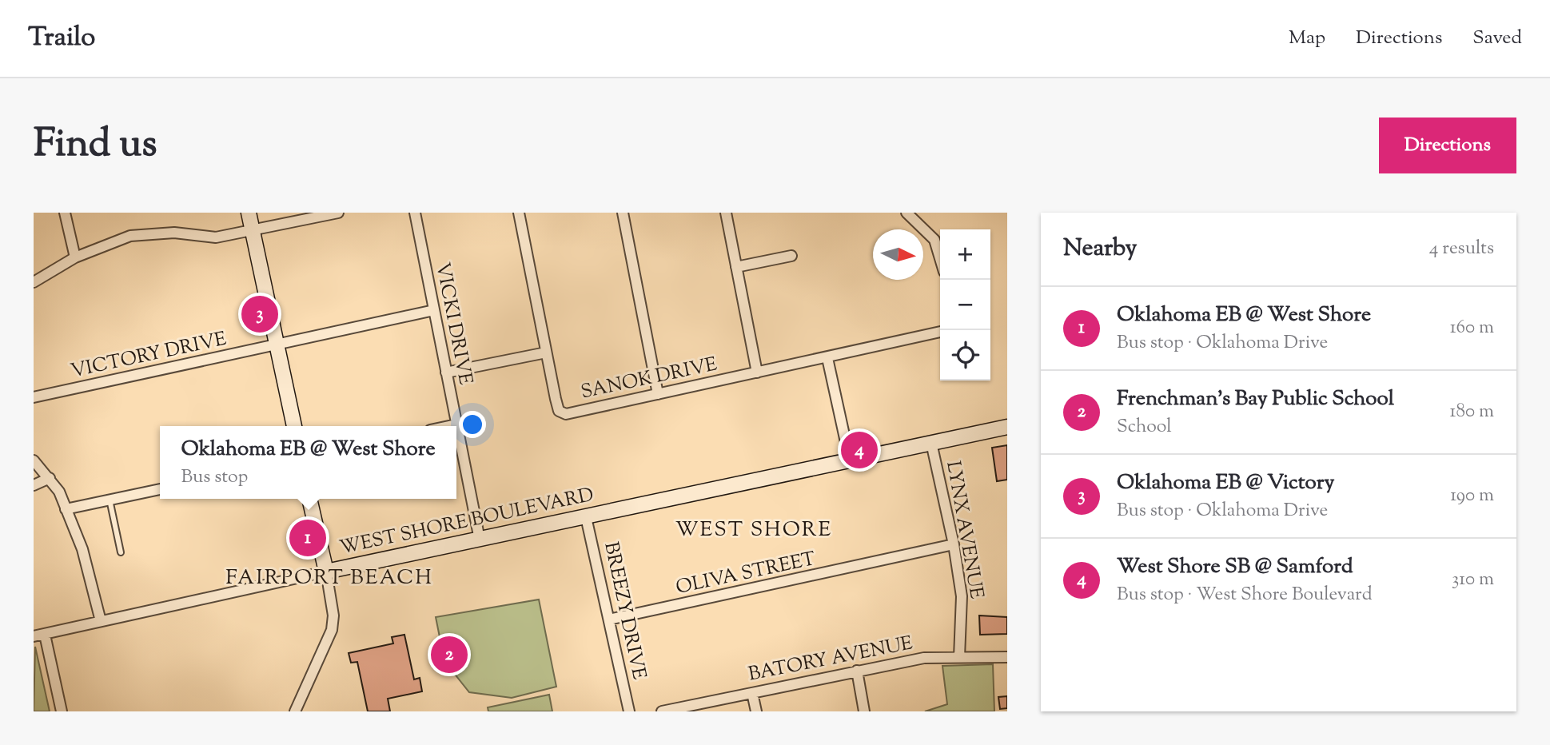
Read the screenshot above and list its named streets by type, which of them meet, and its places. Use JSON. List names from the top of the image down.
{
  "streets": {
    "street": [
      "VICKI DRIVE",
      "VICTORY DRIVE",
      "SANOK DRIVE",
      "WEST SHORE BOULEVARD",
      "LYNX AVENUE",
      "OLIVA STREET",
      "BREEZY DRIVE",
      "BATORY AVENUE"
    ]
  },
  "crossings": [
    ["VICKI DRIVE", "VICTORY DRIVE"],
    ["VICKI DRIVE", "WEST SHORE BOULEVARD"],
    ["WEST SHORE BOULEVARD", "LYNX AVENUE"],
    ["WEST SHORE BOULEVARD", "BREEZY DRIVE"],
    ["LYNX AVENUE", "OLIVA STREET"],
    ["LYNX AVENUE", "BATORY AVENUE"],
    ["OLIVA STREET", "BREEZY DRIVE"]
  ],
  "districts": ["WEST SHORE", "FAIRPORT BEACH"],
  "north": "right",
  "page": {
    "header": "Trailo",
    "nav": ["Map", "Directions", "Saved"],
    "title": "Find us",
    "buttons": "Directions",
    "heading": ["Nearby", "4 results"],
    "map_buttons": ["+", "−"],
    "list": [
      {
        "mark": "1",
        "name": "Oklahoma EB @ West Shore",
        "note": "Bus stop · Oklahoma Drive",
        "value": "160 m"
      },
      {
        "mark": "2",
        "name": "Frenchman's Bay Public School",
        "note": "School",
        "value": "180 m"
      },
      {
        "mark": "3",
        "name": "Oklahoma EB @ Victory",
        "note": "Bus stop · Oklahoma Drive",
        "value": "190 m"
      },
      {
        "mark": "4",
        "name": "West Shore SB @ Samford",
        "note": "Bus stop · West Shore Boulevard",
        "value": "310 m"
      }
    ],
    "pins": [
      "3",
      "4",
      "1",
      "2"
    ],
    "popup": ["Oklahoma EB @ West Shore", "Bus stop"]
  }
}
